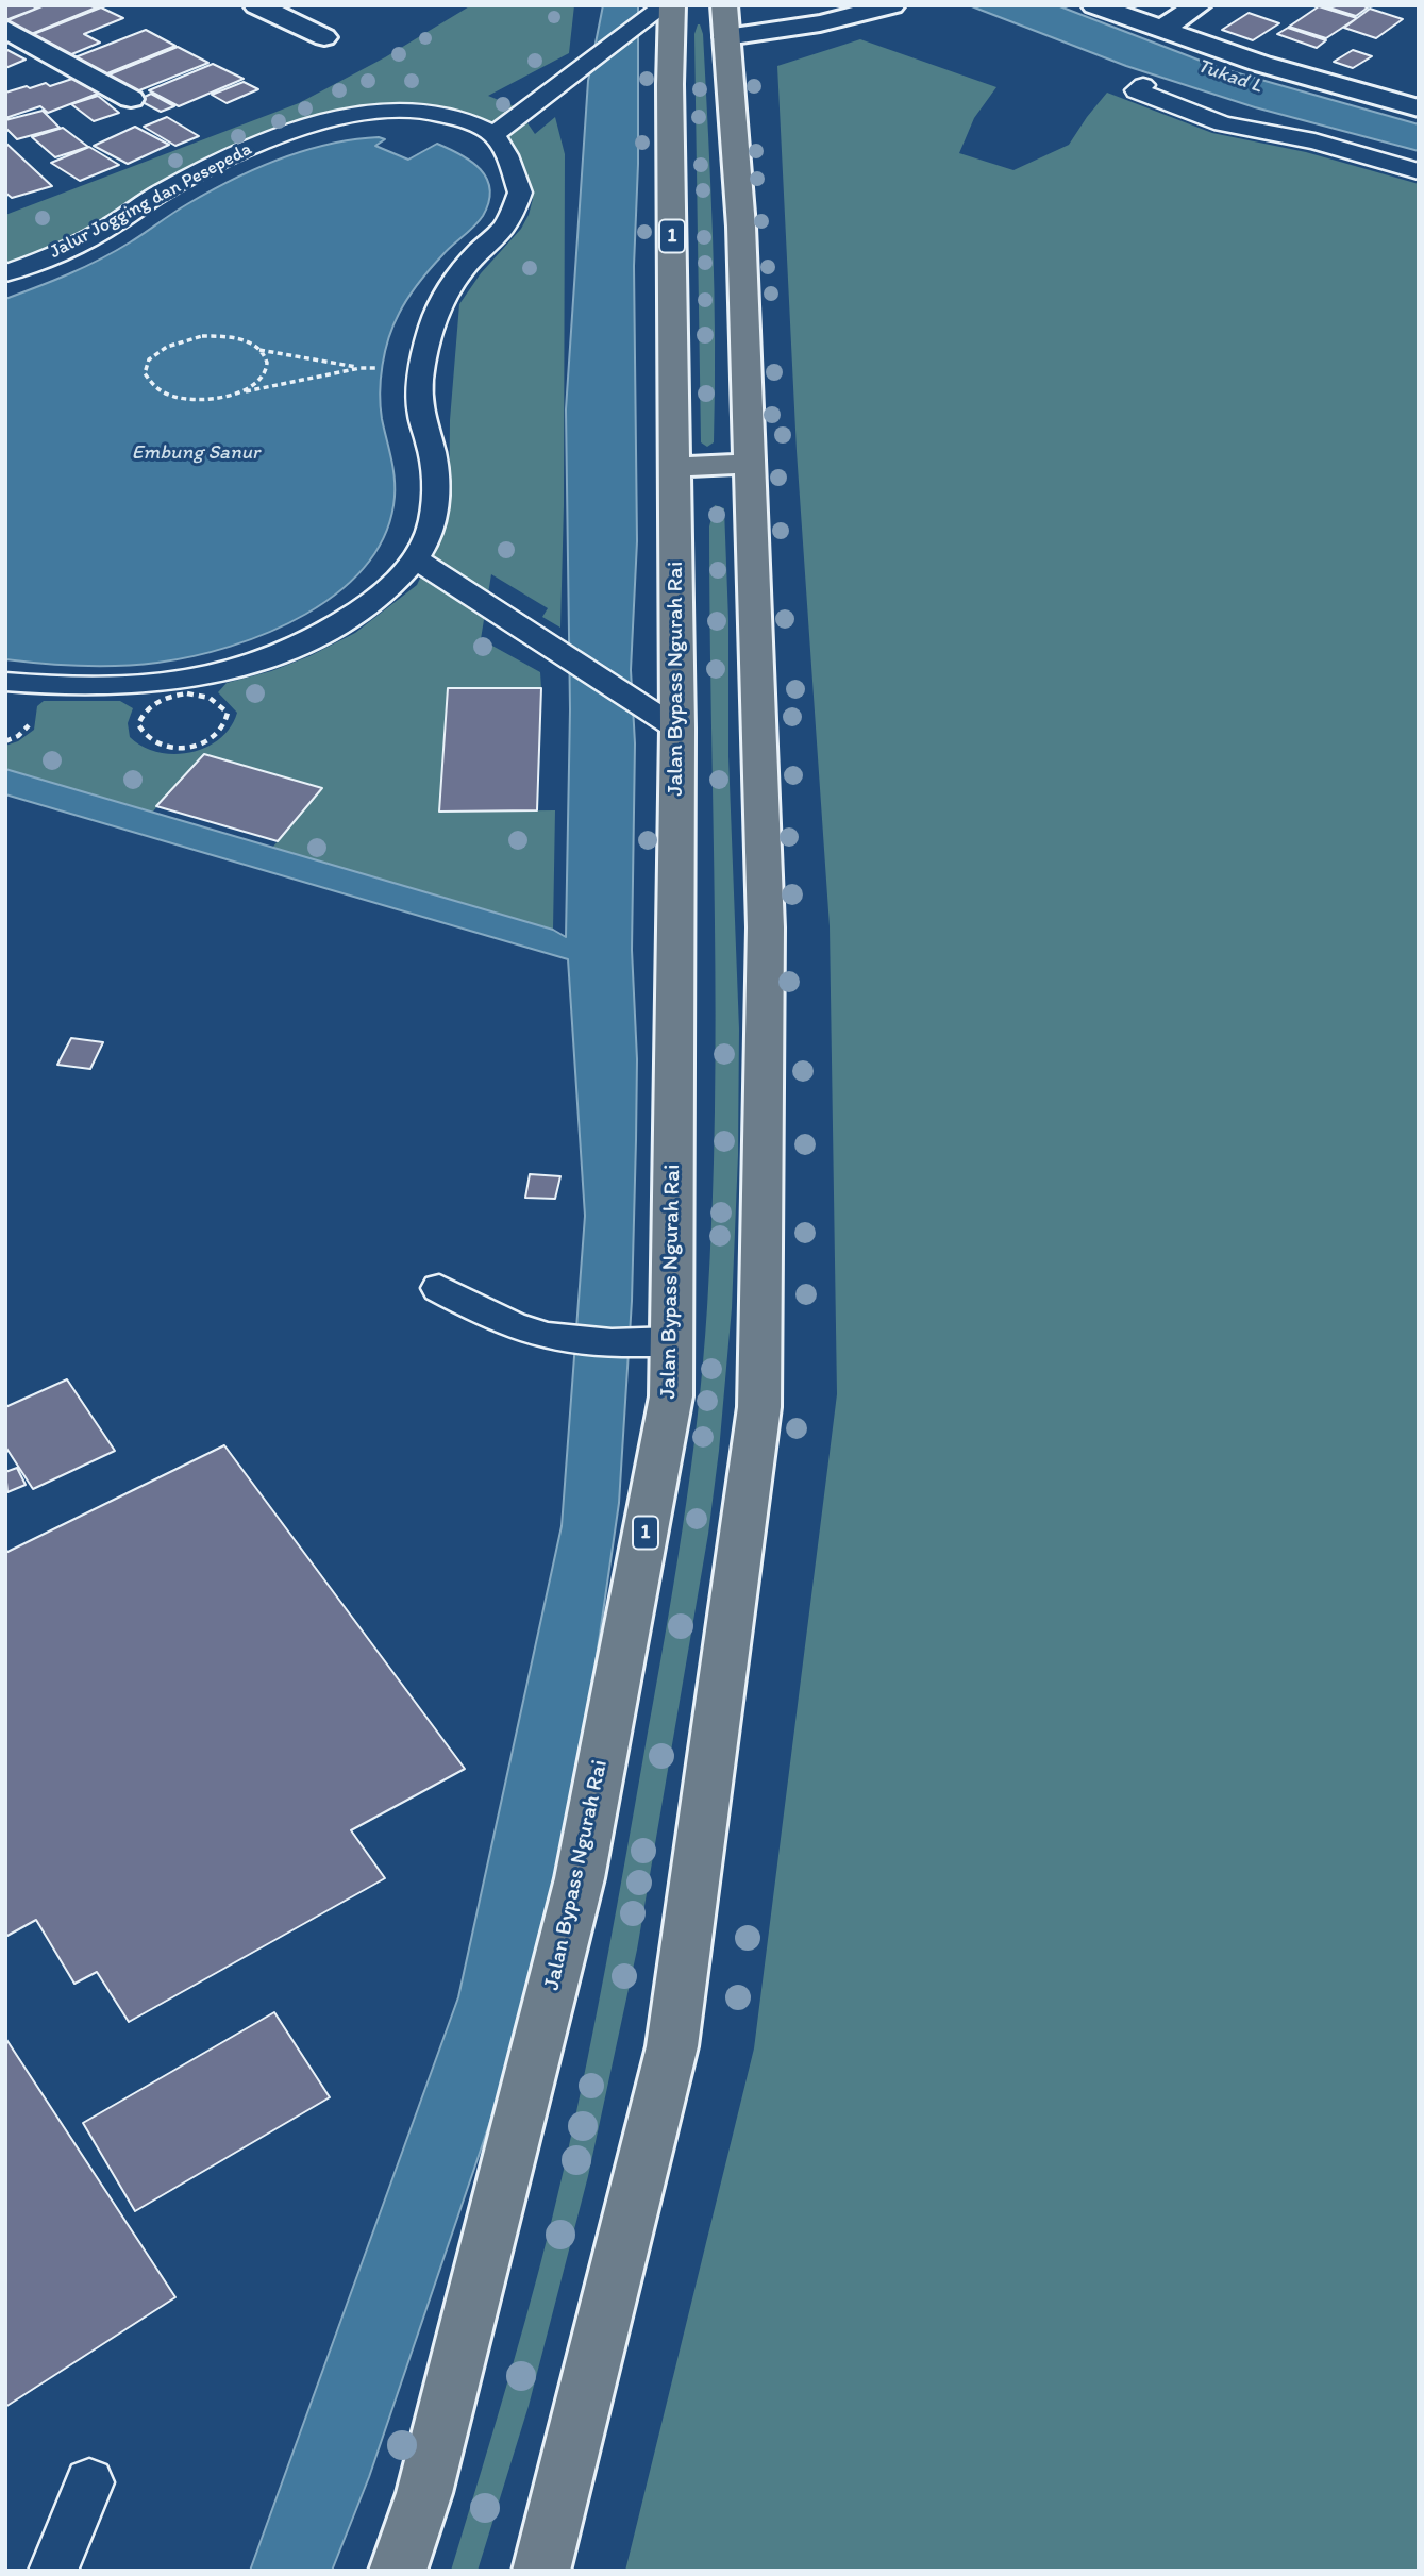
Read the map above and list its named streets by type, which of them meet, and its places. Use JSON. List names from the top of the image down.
{
  "streets": {
    "highway": ["1", "Jalan Bypass Ngurah Rai"],
    "lane": ["Jalur Jogging dan Pesepeda"]
  },
  "water": ["Tukad L", "Embung Sanur"]
}
